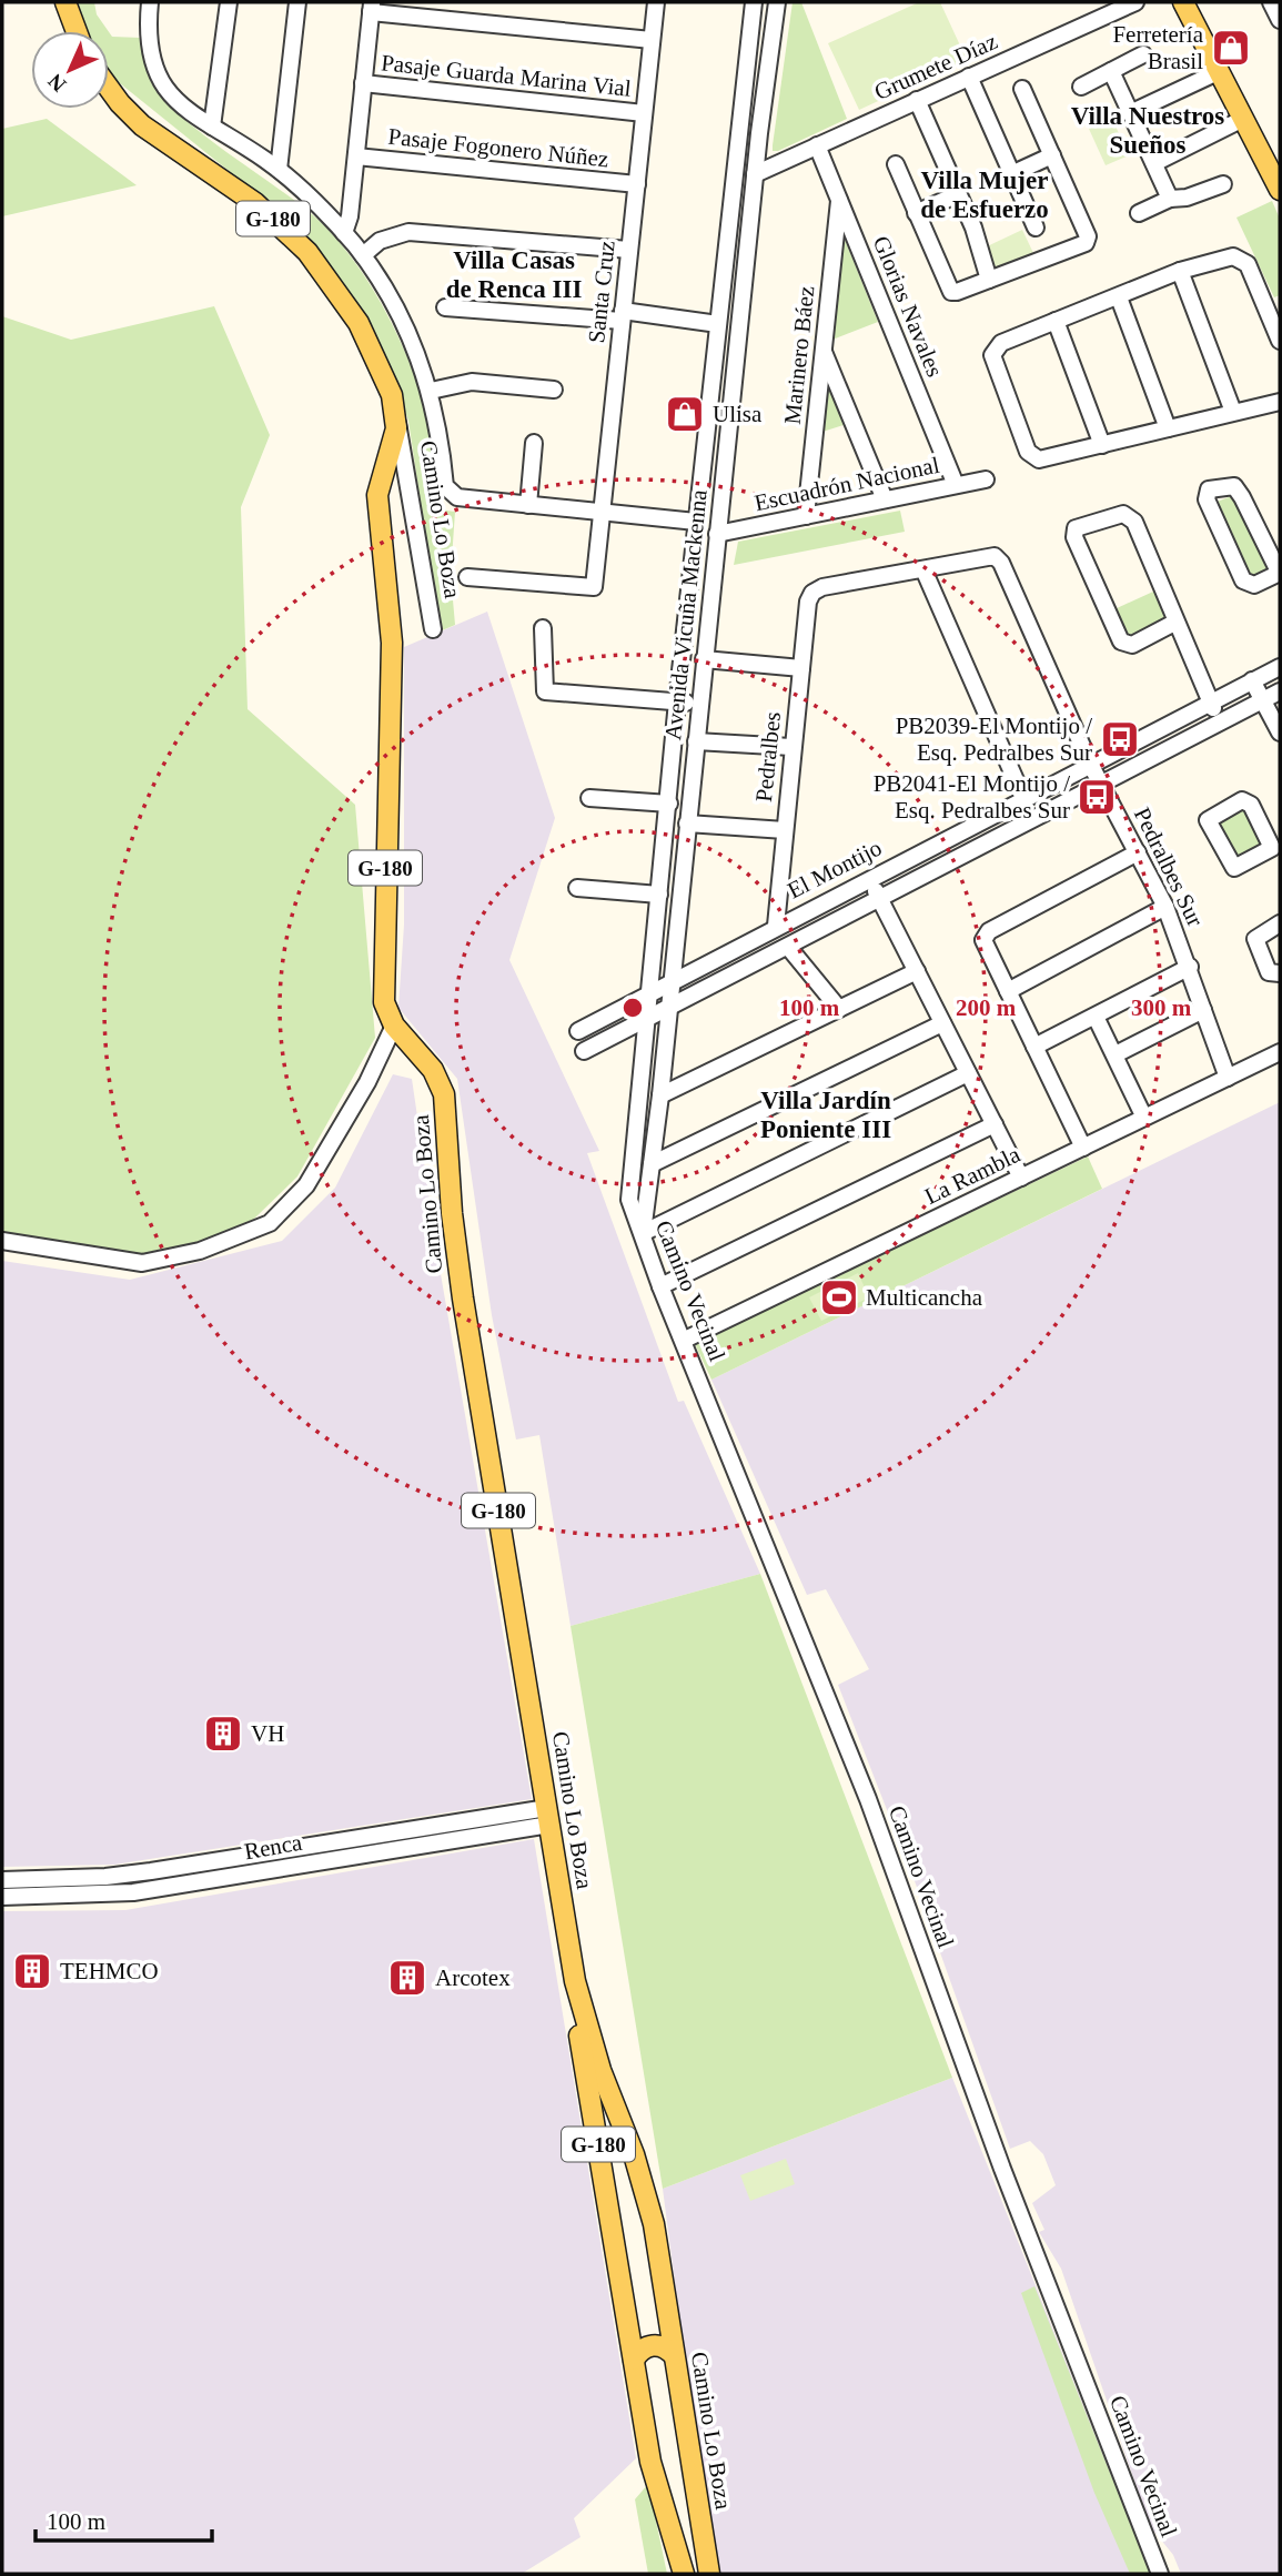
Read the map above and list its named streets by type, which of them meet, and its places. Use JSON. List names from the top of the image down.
{
  "streets": {
    "main road": ["G-180", "Camino Lo Boza"],
    "street": [
      "Grumete Díaz",
      "Pasaje Guarda Marina Vial",
      "Pasaje Fogonero Núñez",
      "Santa Cruz",
      "Glorias Navales",
      "Marinero Báez",
      "Escuadrón Nacional",
      "Avenida Vicuña Mackenna",
      "Pedralbes",
      "Pedralbes Sur",
      "El Montijo",
      "La Rambla",
      "Camino Vecinal",
      "Renca"
    ]
  },
  "crossings": [
    ["Grumete Díaz", "Glorias Navales"],
    ["Grumete Díaz", "Avenida Vicuña Mackenna"],
    ["Pasaje Guarda Marina Vial", "Santa Cruz"],
    ["Pasaje Fogonero Núñez", "Santa Cruz"],
    ["Glorias Navales", "Marinero Báez"],
    ["Glorias Navales", "Escuadrón Nacional"],
    ["Marinero Báez", "Escuadrón Nacional"],
    ["Escuadrón Nacional", "Avenida Vicuña Mackenna"],
    ["Camino Lo Boza", "Renca"],
    ["Avenida Vicuña Mackenna", "El Montijo"],
    ["Avenida Vicuña Mackenna", "Camino Vecinal"],
    ["Pedralbes", "Pedralbes Sur"],
    ["Pedralbes", "El Montijo"],
    ["Pedralbes Sur", "El Montijo"],
    ["Pedralbes Sur", "La Rambla"],
    ["La Rambla", "Camino Vecinal"]
  ],
  "districts": [
    "Villa Nuestros Sueños",
    "Villa Mujer de Esfuerzo",
    "Villa Casas de Renca III",
    "Villa Jardín Poniente III"
  ],
  "places": {
    "shop": ["Ferretería Brasil", "Ulisa"],
    "bus stop": ["PB2039-El Montijo / Esq. Pedralbes Sur", "PB2041-El Montijo / Esq. Pedralbes Sur"],
    "sports": ["Multicancha"],
    "building": ["VH", "TEHMCO", "Arcotex"]
  },
  "scale_bar": "100 m",
  "north": "bottom left",
  "rings": ["100 m", "200 m", "300 m"]
}
